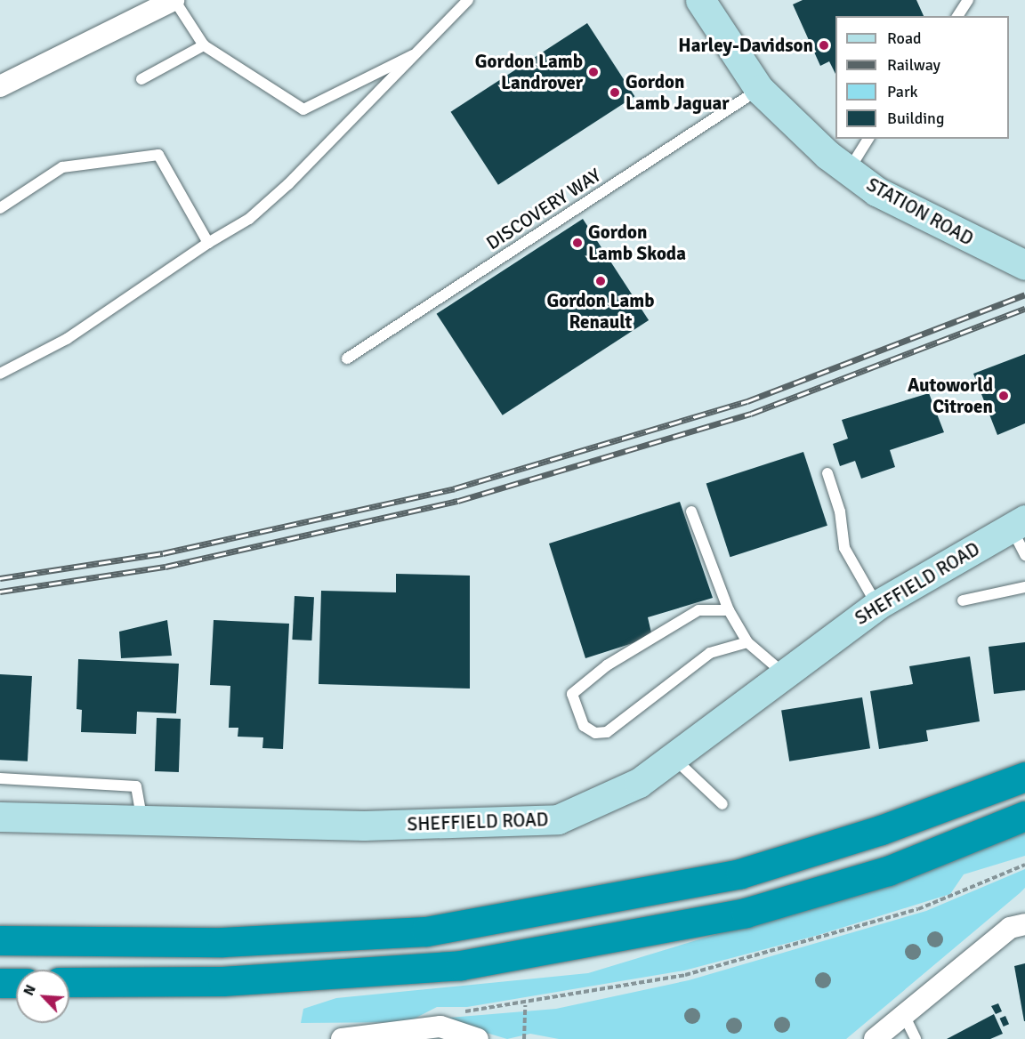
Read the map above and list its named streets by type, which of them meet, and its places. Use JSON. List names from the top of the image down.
{
  "streets": {
    "main road": ["STATION ROAD", "SHEFFIELD ROAD"],
    "lane": ["DISCOVERY WAY"]
  },
  "crossings": [
    ["DISCOVERY WAY", "STATION ROAD"]
  ],
  "places": [
    "Harley-Davidson",
    "Gordon Lamb Landrover",
    "Gordon Lamb Jaguar",
    "Gordon Lamb Skoda",
    "Gordon Lamb Renault",
    "Autoworld Citroen"
  ],
  "legend": [
    "Road",
    "Railway",
    "Park",
    "Building"
  ],
  "north": "top left"
}
